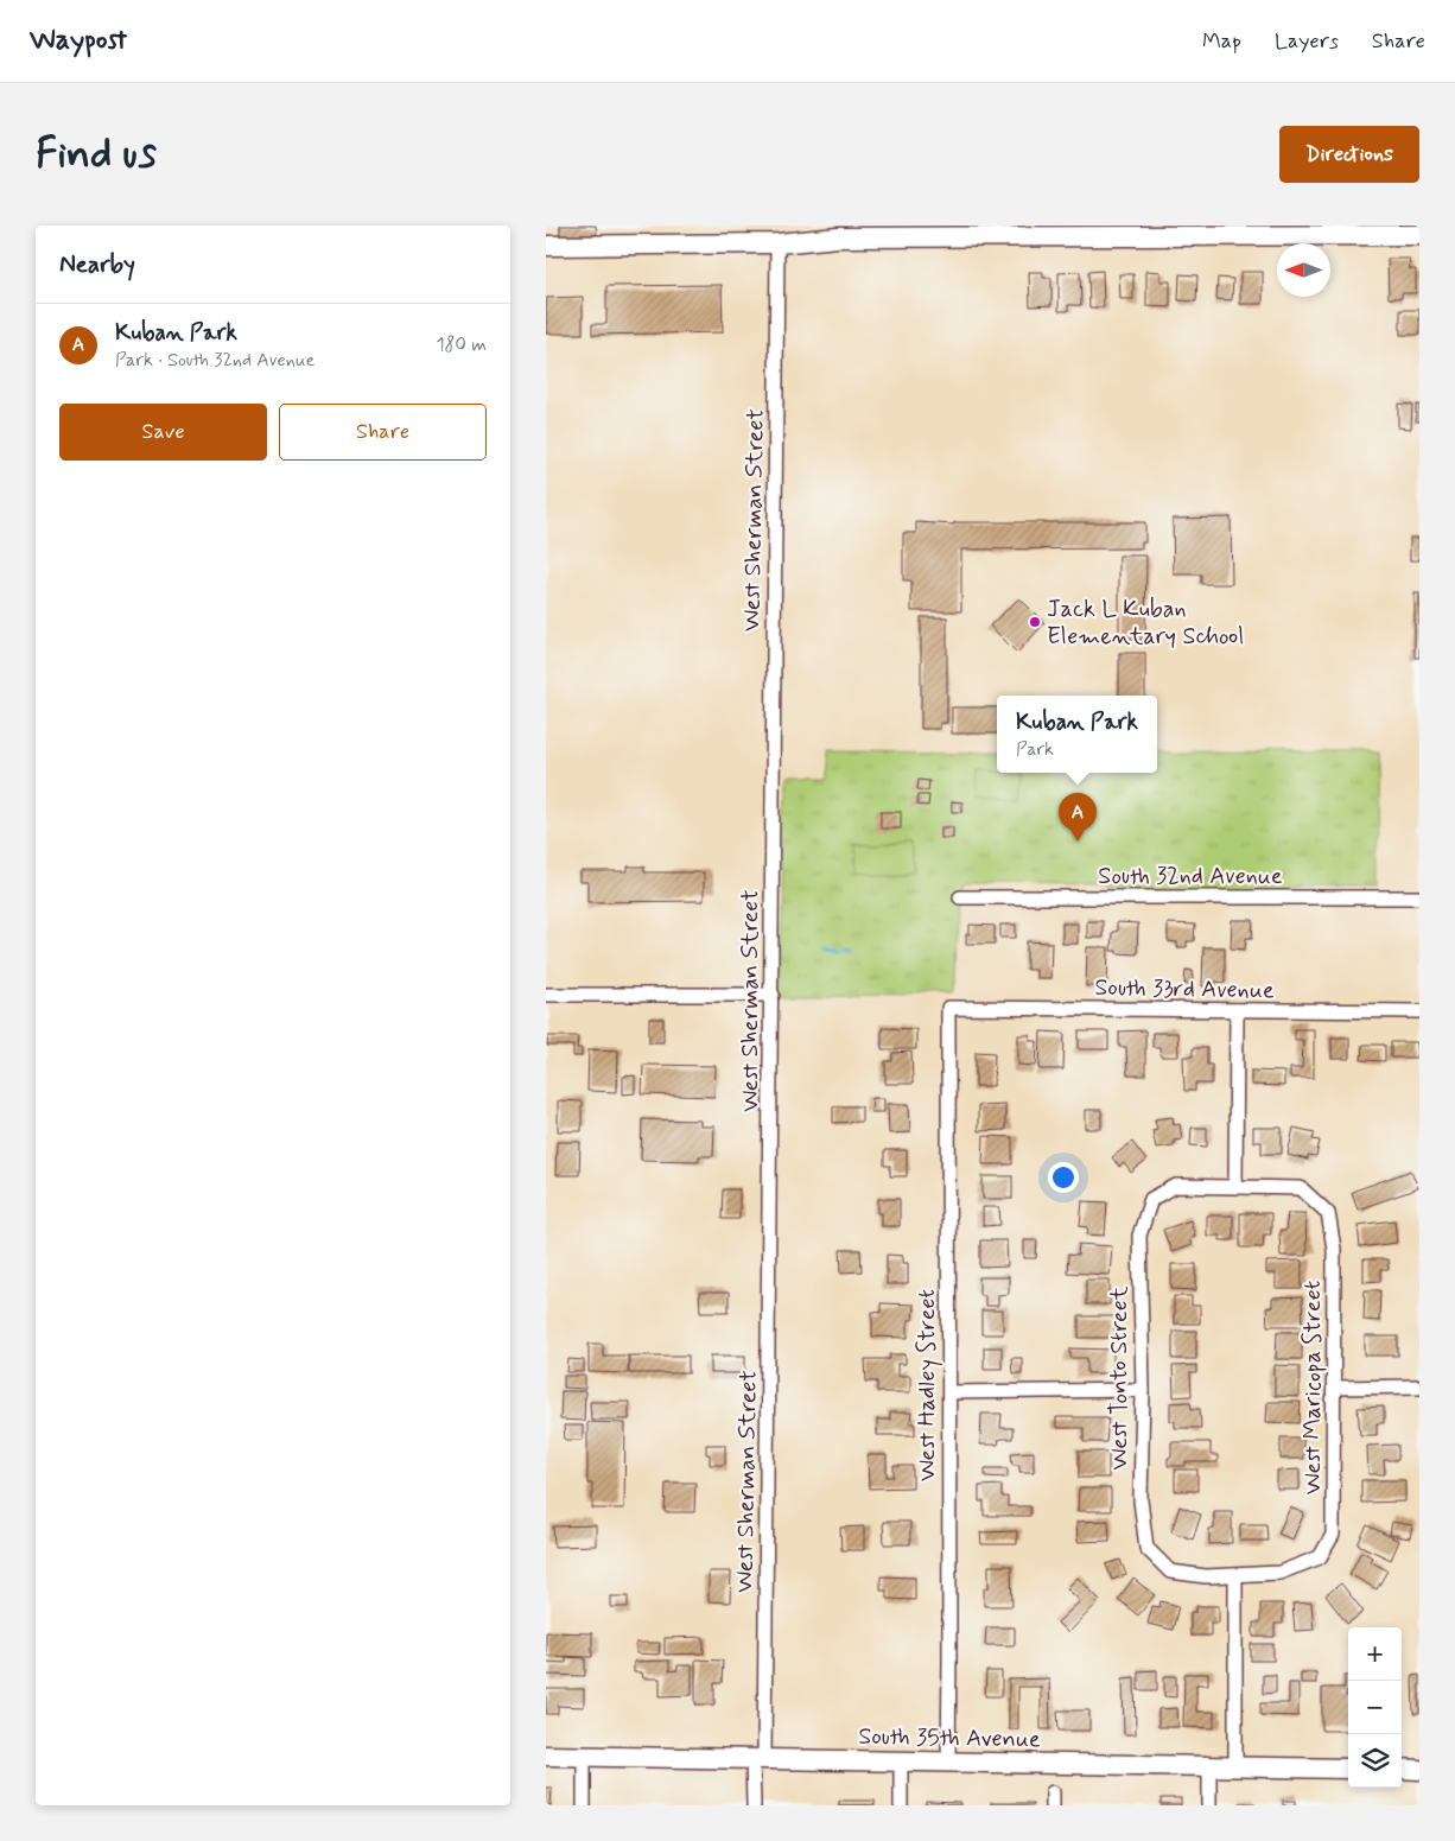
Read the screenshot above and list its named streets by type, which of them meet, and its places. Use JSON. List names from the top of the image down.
{
  "streets": {
    "street": [
      "West Sherman Street",
      "South 32nd Avenue",
      "South 33rd Avenue",
      "West Tonto Street",
      "West Hadley Street",
      "West Maricopa Street",
      "South 35th Avenue"
    ]
  },
  "crossings": [
    ["West Sherman Street", "South 35th Avenue"],
    ["South 33rd Avenue", "West Hadley Street"],
    ["West Tonto Street", "West Maricopa Street"],
    ["West Hadley Street", "South 35th Avenue"]
  ],
  "places": ["Jack L Kuban Elementary School"],
  "north": "left",
  "page": {
    "header": "Waypost",
    "nav": ["Map", "Layers", "Share"],
    "buttons": [
      "Directions",
      ["Save", "Share"]
    ],
    "title": "Find us",
    "heading": "Nearby",
    "list": [
      {
        "mark": "A",
        "name": "Kuban Park",
        "note": "Park · South 32nd Avenue",
        "value": "180 m"
      }
    ],
    "popup": ["Kuban Park", "Park"],
    "pins": "A",
    "map_buttons": ["+", "−"]
  }
}
